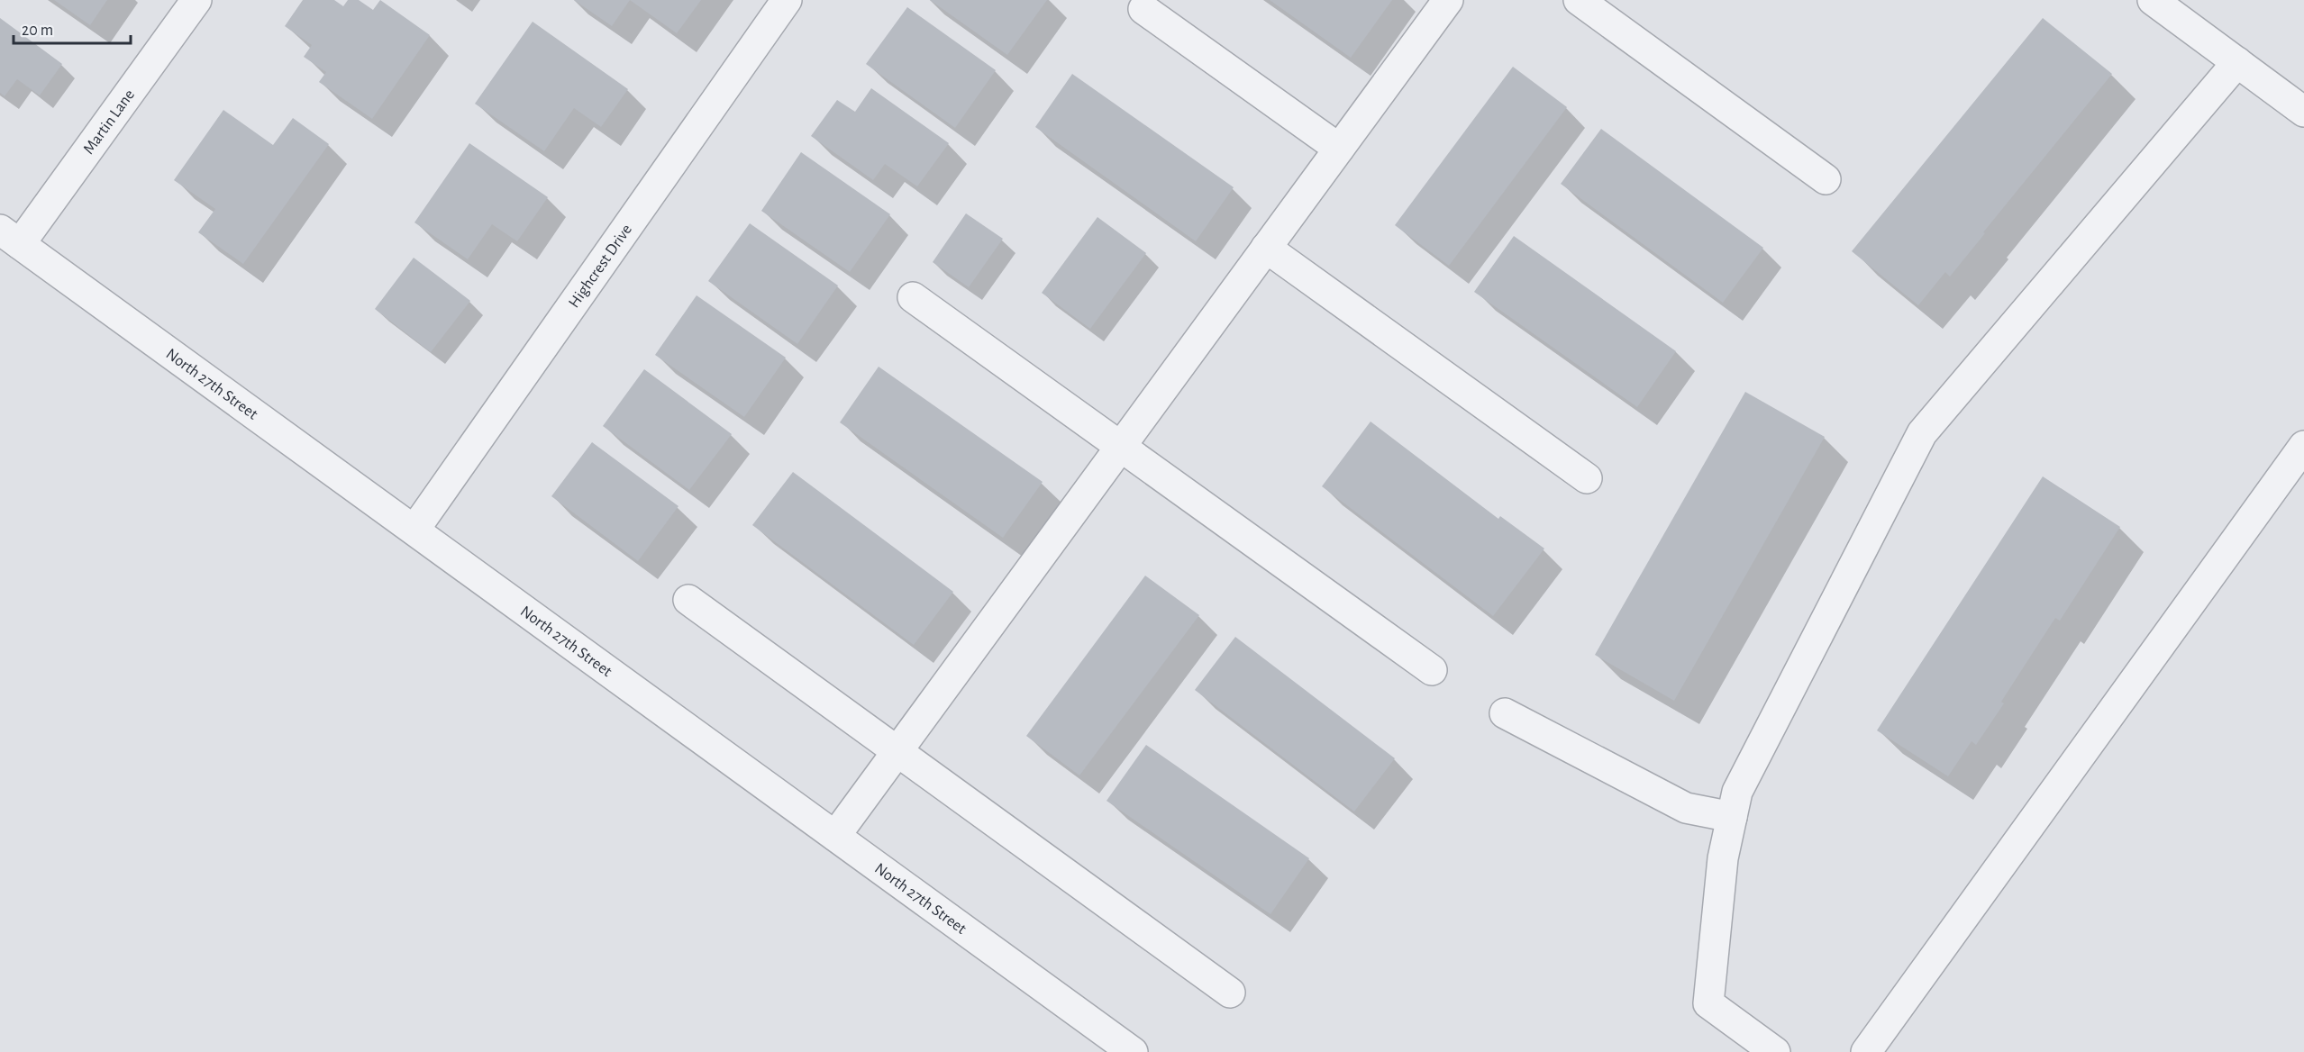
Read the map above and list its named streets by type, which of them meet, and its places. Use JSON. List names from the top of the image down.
{
  "streets": {
    "street": ["Martin Lane", "Highcrest Drive", "North 27th Street"]
  },
  "crossings": [
    ["Martin Lane", "North 27th Street"],
    ["Highcrest Drive", "North 27th Street"]
  ],
  "scale_bar": "20 m"
}
